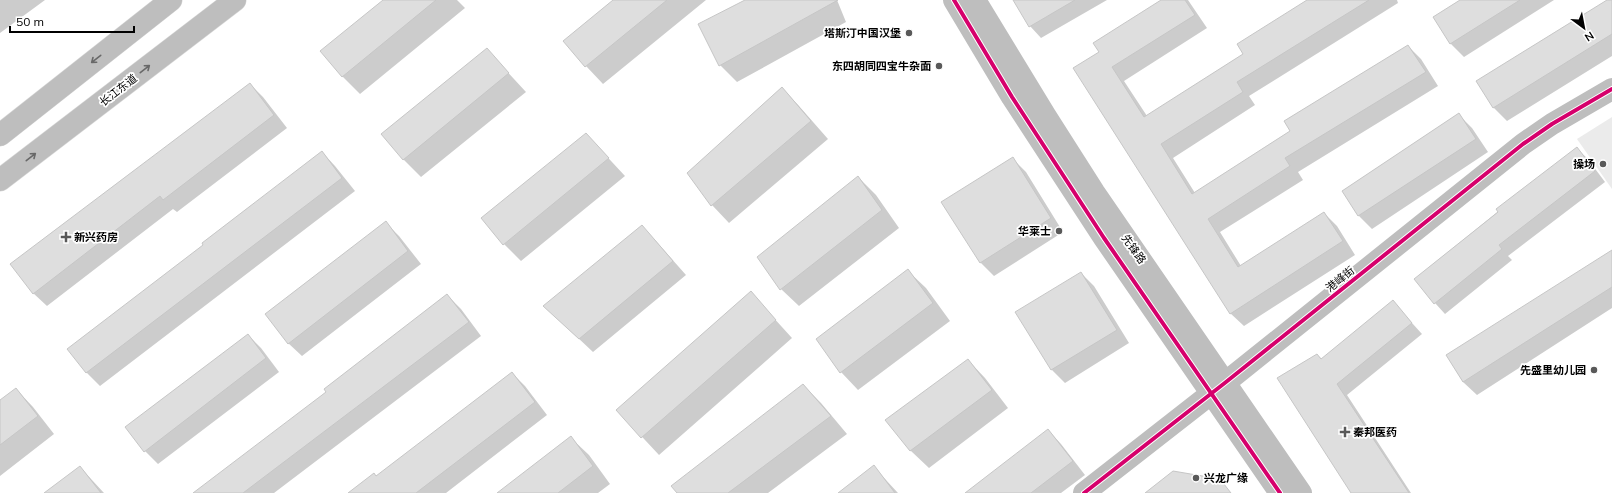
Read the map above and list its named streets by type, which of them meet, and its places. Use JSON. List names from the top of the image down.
{
  "streets": {
    "street": ["长江东道", "先锋路", "港峰街"]
  },
  "crossings": [
    ["先锋路", "港峰街"]
  ],
  "places": {
    "other": [
      "塔斯汀中国汉堡",
      "东四胡同四宝牛杂面",
      "操场",
      "华莱士",
      "先盛里幼儿园",
      "兴龙广缘"
    ],
    "health": ["新兴药房", "秦邦医药"]
  },
  "scale_bar": "50 m",
  "north": "bottom right"
}
